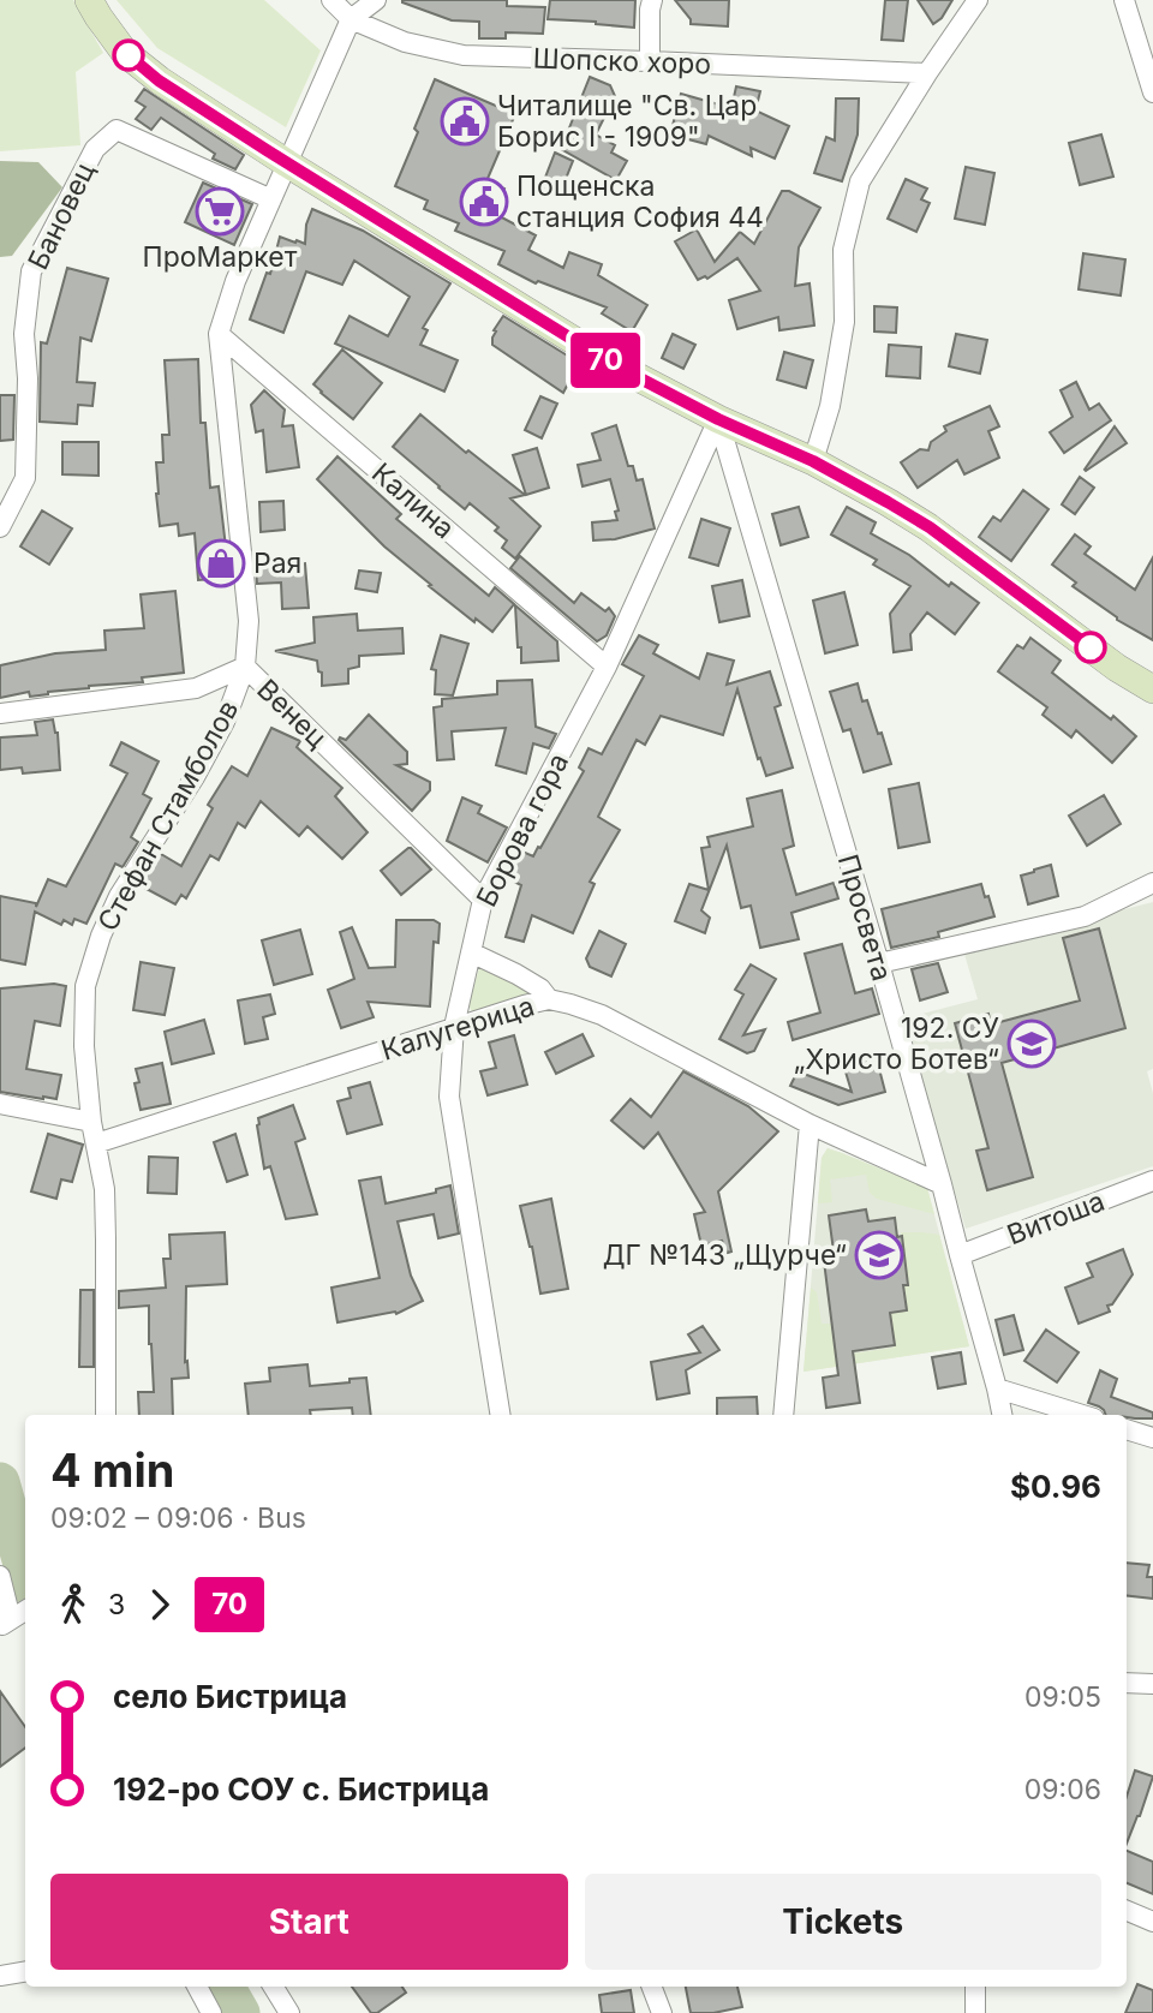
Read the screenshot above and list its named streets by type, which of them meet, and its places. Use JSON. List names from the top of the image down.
{
  "streets": {
    "street": [
      "Шопско хоро",
      "Бановец",
      "Калина",
      "Венец",
      "Стефан Стамболов",
      "Борова гора",
      "Просвета",
      "Калугерица",
      "Витоша"
    ]
  },
  "crossings": [
    ["Шопско хоро", "Стефан Стамболов"],
    ["Бановец", "Стефан Стамболов"],
    ["Калина", "Стефан Стамболов"],
    ["Калина", "Борова гора"],
    ["Венец", "Стефан Стамболов"],
    ["Венец", "Борова гора"],
    ["Стефан Стамболов", "Калугерица"],
    ["Борова гора", "Просвета"],
    ["Борова гора", "Калугерица"],
    ["Просвета", "Калугерица"],
    ["Просвета", "Витоша"]
  ],
  "places": {
    "public building": ["Читалище \"Св. Цар Борис I - 1909\"", "Пощенска станция София 44"],
    "supermarket": ["ПроМаркет"],
    "shop": ["Рая"],
    "school or university": ["192. СУ „Христо Ботев“", "ДГ №143 „Щурче“"]
  },
  "lines": ["bus line 70"],
  "page": {
    "on_map": "70",
    "heading": ["4 min", "09:02 – 09:06 · Bus", "$0.96"],
    "legs": ["3", "70"],
    "list": [
      {
        "name": "село Бистрица",
        "value": "09:05"
      },
      {
        "name": "192-ро СОУ с. Бистрица",
        "value": "09:06"
      }
    ],
    "buttons": ["Start", "Tickets"]
  }
}
